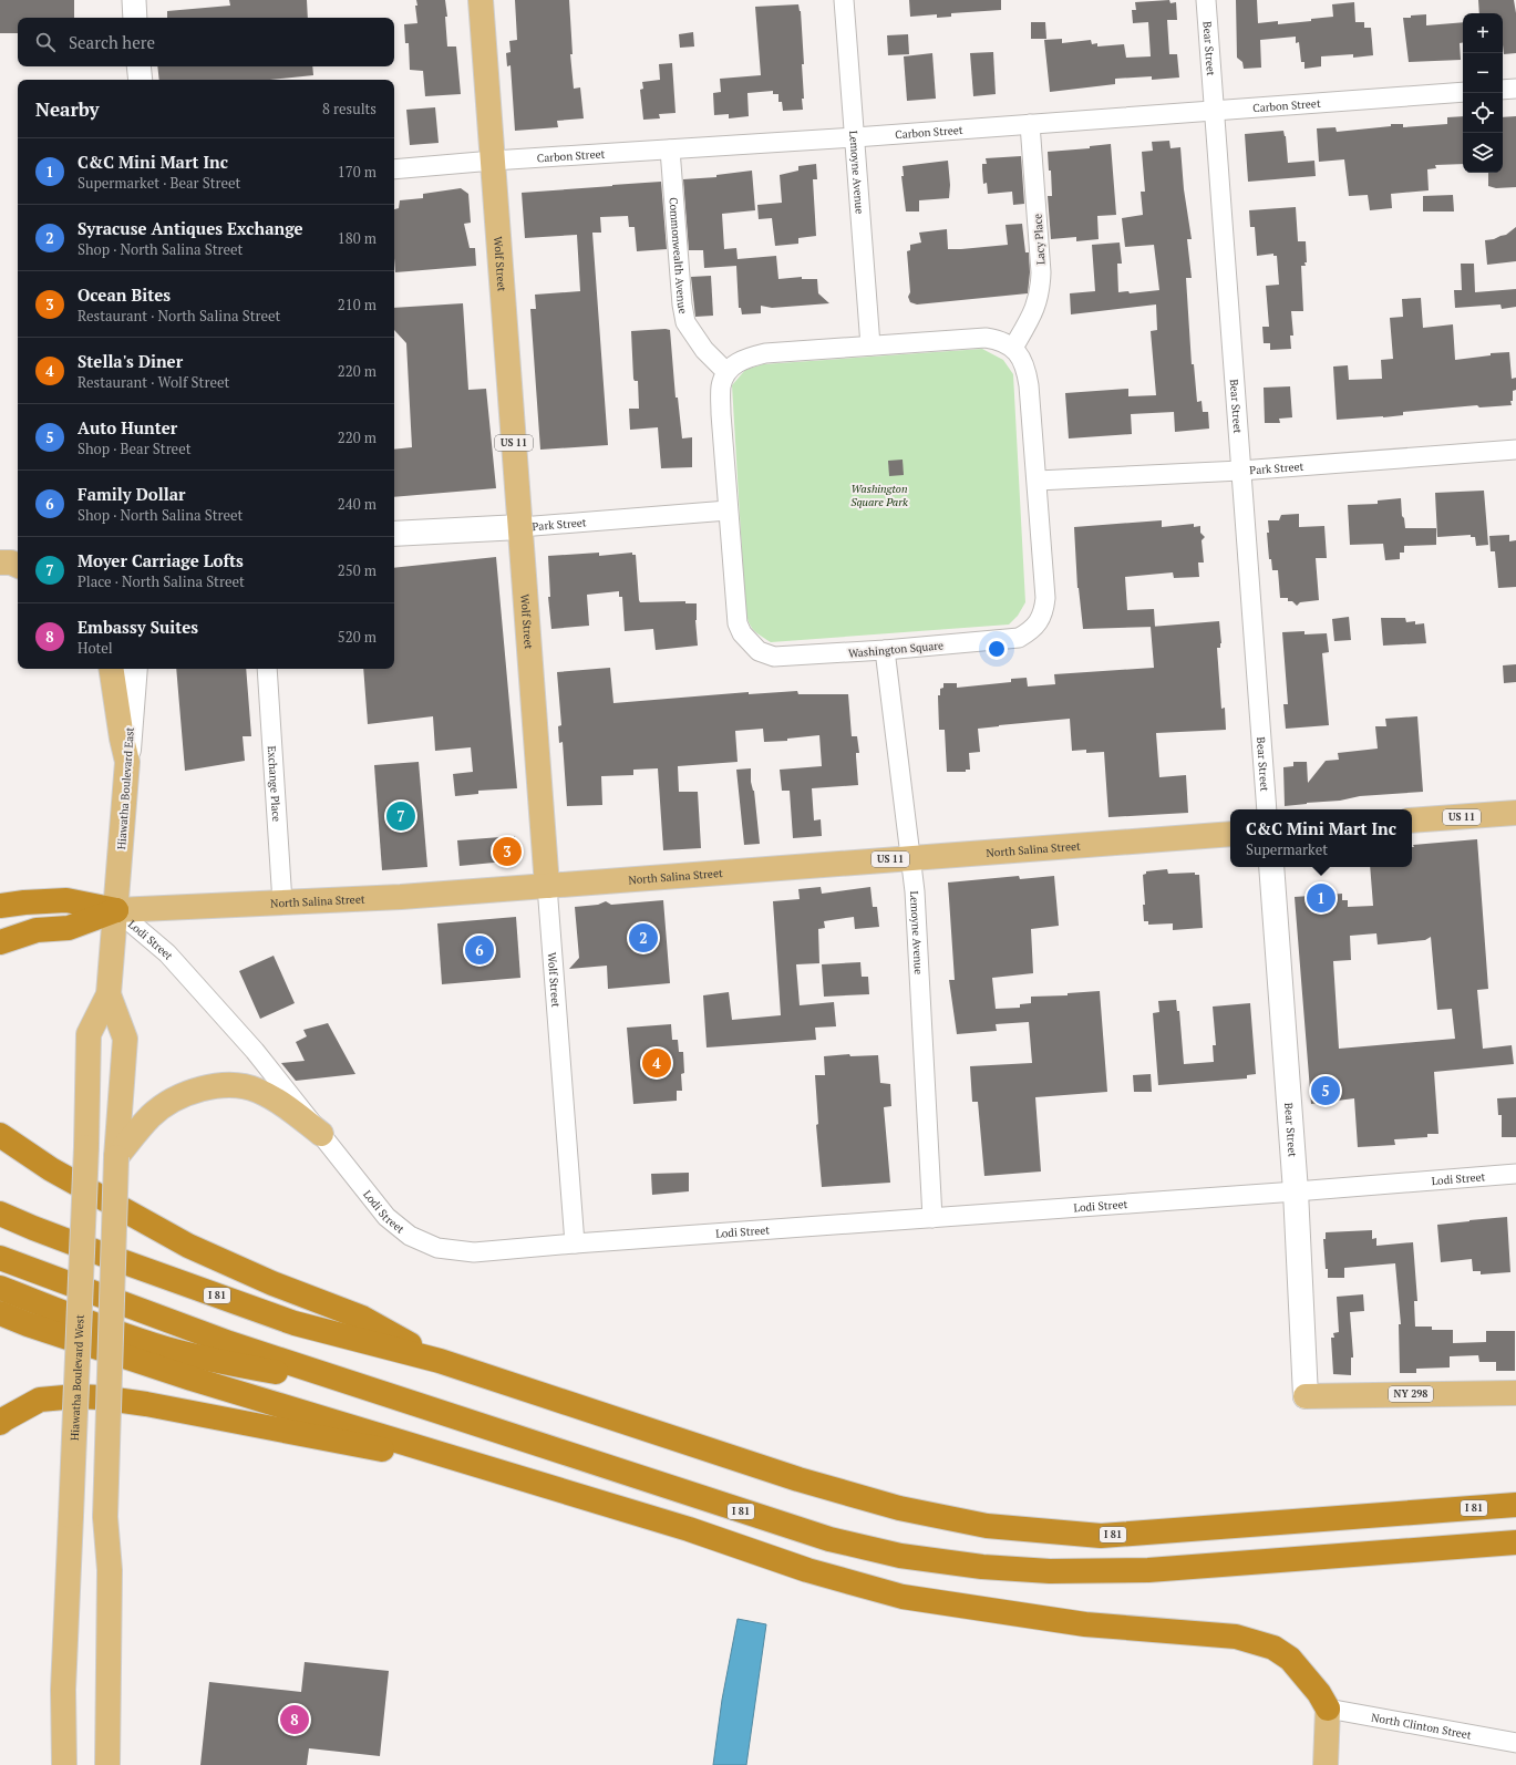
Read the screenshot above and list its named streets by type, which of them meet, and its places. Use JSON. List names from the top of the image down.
{
  "streets": {
    "highway": ["I 81"],
    "main road": [
      "Bear Street",
      "Wolf Street",
      "US 11",
      "Park Street",
      "Hiawatha Boulevard East",
      "North Salina Street",
      "Hiawatha Boulevard West",
      "NY 298"
    ],
    "street": [
      "Carbon Street",
      "Lemoyne Avenue",
      "Lacy Place",
      "Commonwealth Avenue",
      "Washington Square",
      "Exchange Place",
      "Lodi Street",
      "North Clinton Street"
    ]
  },
  "crossings": [
    ["Bear Street", "Carbon Street"],
    ["Bear Street", "Park Street"],
    ["Bear Street", "Lodi Street"],
    ["Carbon Street", "Lemoyne Avenue"],
    ["Carbon Street", "Lacy Place"],
    ["Carbon Street", "Commonwealth Avenue"],
    ["Carbon Street", "Wolf Street"],
    ["Lemoyne Avenue", "Washington Square"],
    ["Lemoyne Avenue", "North Salina Street"],
    ["Lemoyne Avenue", "Lodi Street"],
    ["Lacy Place", "Washington Square"],
    ["Commonwealth Avenue", "Washington Square"],
    ["Wolf Street", "Park Street"],
    ["Wolf Street", "North Salina Street"],
    ["Wolf Street", "Lodi Street"],
    ["Park Street", "Washington Square"],
    ["Exchange Place", "North Salina Street"],
    ["Hiawatha Boulevard East", "North Salina Street"],
    ["Hiawatha Boulevard East", "Lodi Street"],
    ["Hiawatha Boulevard East", "Hiawatha Boulevard West"],
    ["North Salina Street", "Lodi Street"],
    ["North Salina Street", "Hiawatha Boulevard West"],
    ["Lodi Street", "Hiawatha Boulevard West"]
  ],
  "parks": ["Washington Square Park"],
  "page": {
    "map_buttons": ["+", "−"],
    "search": "Search here",
    "heading": ["Nearby", "8 results"],
    "list": [
      {
        "mark": "1",
        "name": "C&C Mini Mart Inc",
        "note": "Supermarket · Bear Street",
        "value": "170 m"
      },
      {
        "mark": "2",
        "name": "Syracuse Antiques Exchange",
        "note": "Shop · North Salina Street",
        "value": "180 m"
      },
      {
        "mark": "3",
        "name": "Ocean Bites",
        "note": "Restaurant · North Salina Street",
        "value": "210 m"
      },
      {
        "mark": "4",
        "name": "Stella's Diner",
        "note": "Restaurant · Wolf Street",
        "value": "220 m"
      },
      {
        "mark": "5",
        "name": "Auto Hunter",
        "note": "Shop · Bear Street",
        "value": "220 m"
      },
      {
        "mark": "6",
        "name": "Family Dollar",
        "note": "Shop · North Salina Street",
        "value": "240 m"
      },
      {
        "mark": "7",
        "name": "Moyer Carriage Lofts",
        "note": "Place · North Salina Street",
        "value": "250 m"
      },
      {
        "mark": "8",
        "name": "Embassy Suites",
        "note": "Hotel",
        "value": "520 m"
      }
    ],
    "pins": [
      "7",
      "3",
      "1",
      "2",
      "6",
      "4",
      "5",
      "8"
    ],
    "popup": ["C&C Mini Mart Inc", "Supermarket"]
  }
}
